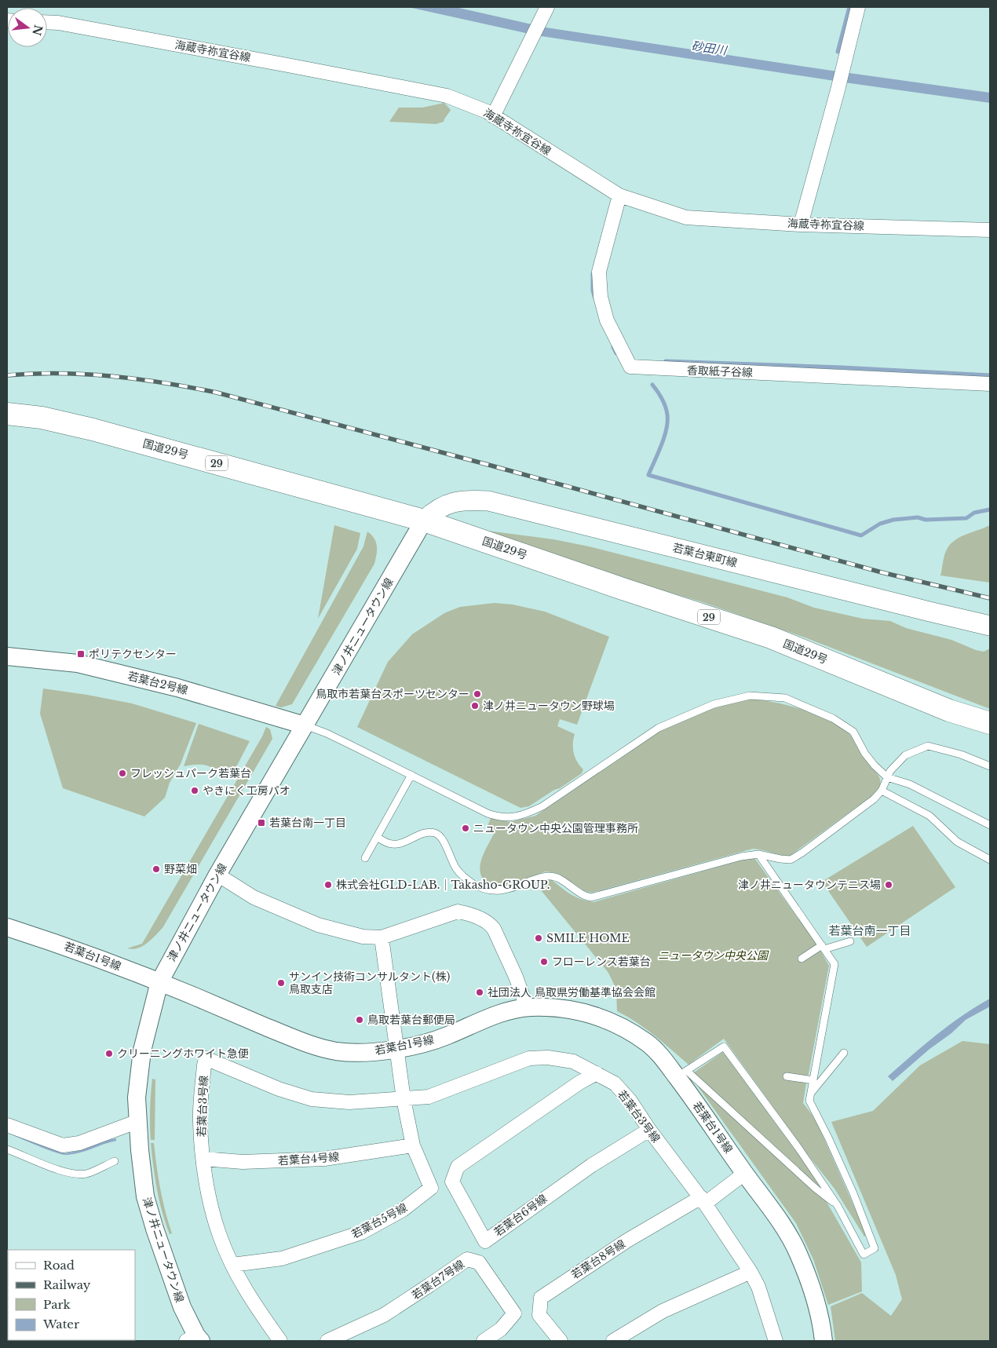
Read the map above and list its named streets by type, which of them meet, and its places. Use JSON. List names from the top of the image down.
{
  "streets": {
    "highway": ["国道29号", "29"],
    "main road": ["若葉台東町線"],
    "street": [
      "海蔵寺祢宜谷線",
      "香取紙子谷線",
      "津ノ井ニュータウン線",
      "若葉台2号線",
      "若葉台1号線",
      "若葉台3号線",
      "若葉台4号線",
      "若葉台6号線",
      "若葉台5号線",
      "若葉台8号線",
      "若葉台7号線"
    ]
  },
  "crossings": [
    ["海蔵寺祢宜谷線", "香取紙子谷線"],
    ["国道29号", "若葉台東町線"],
    ["国道29号", "津ノ井ニュータウン線"],
    ["若葉台東町線", "津ノ井ニュータウン線"],
    ["津ノ井ニュータウン線", "若葉台2号線"],
    ["津ノ井ニュータウン線", "若葉台1号線"],
    ["若葉台3号線", "若葉台4号線"],
    ["若葉台3号線", "若葉台6号線"],
    ["若葉台3号線", "若葉台5号線"],
    ["若葉台3号線", "若葉台8号線"],
    ["若葉台4号線", "若葉台5号線"]
  ],
  "districts": ["若葉台南一丁目"],
  "water": ["砂田川"],
  "parks": ["ニュータウン中央公園"],
  "places": {
    "transit": ["ポリテクセンター", "若葉台南一丁目"],
    "other": [
      "鳥取市若葉台スポーツセンター",
      "津ノ井ニュータウン野球場",
      "フレッシュパーク若葉台",
      "やきにく工房パオ",
      "ニュータウン中央公園管理事務所",
      "野菜畑",
      "株式会社GLD-LAB.｜Takasho-GROUP.",
      "津ノ井ニュータウンテニス場",
      "SMILE HOME",
      "フローレンス若葉台",
      "サンイン技術コンサルタント(株) 鳥取支店",
      "社団法人 鳥取県労働基準協会会館",
      "鳥取若葉台郵便局",
      "クリーニングホワイト急便"
    ]
  },
  "legend": [
    "Road",
    "Railway",
    "Park",
    "Water"
  ],
  "north": "right"
}
